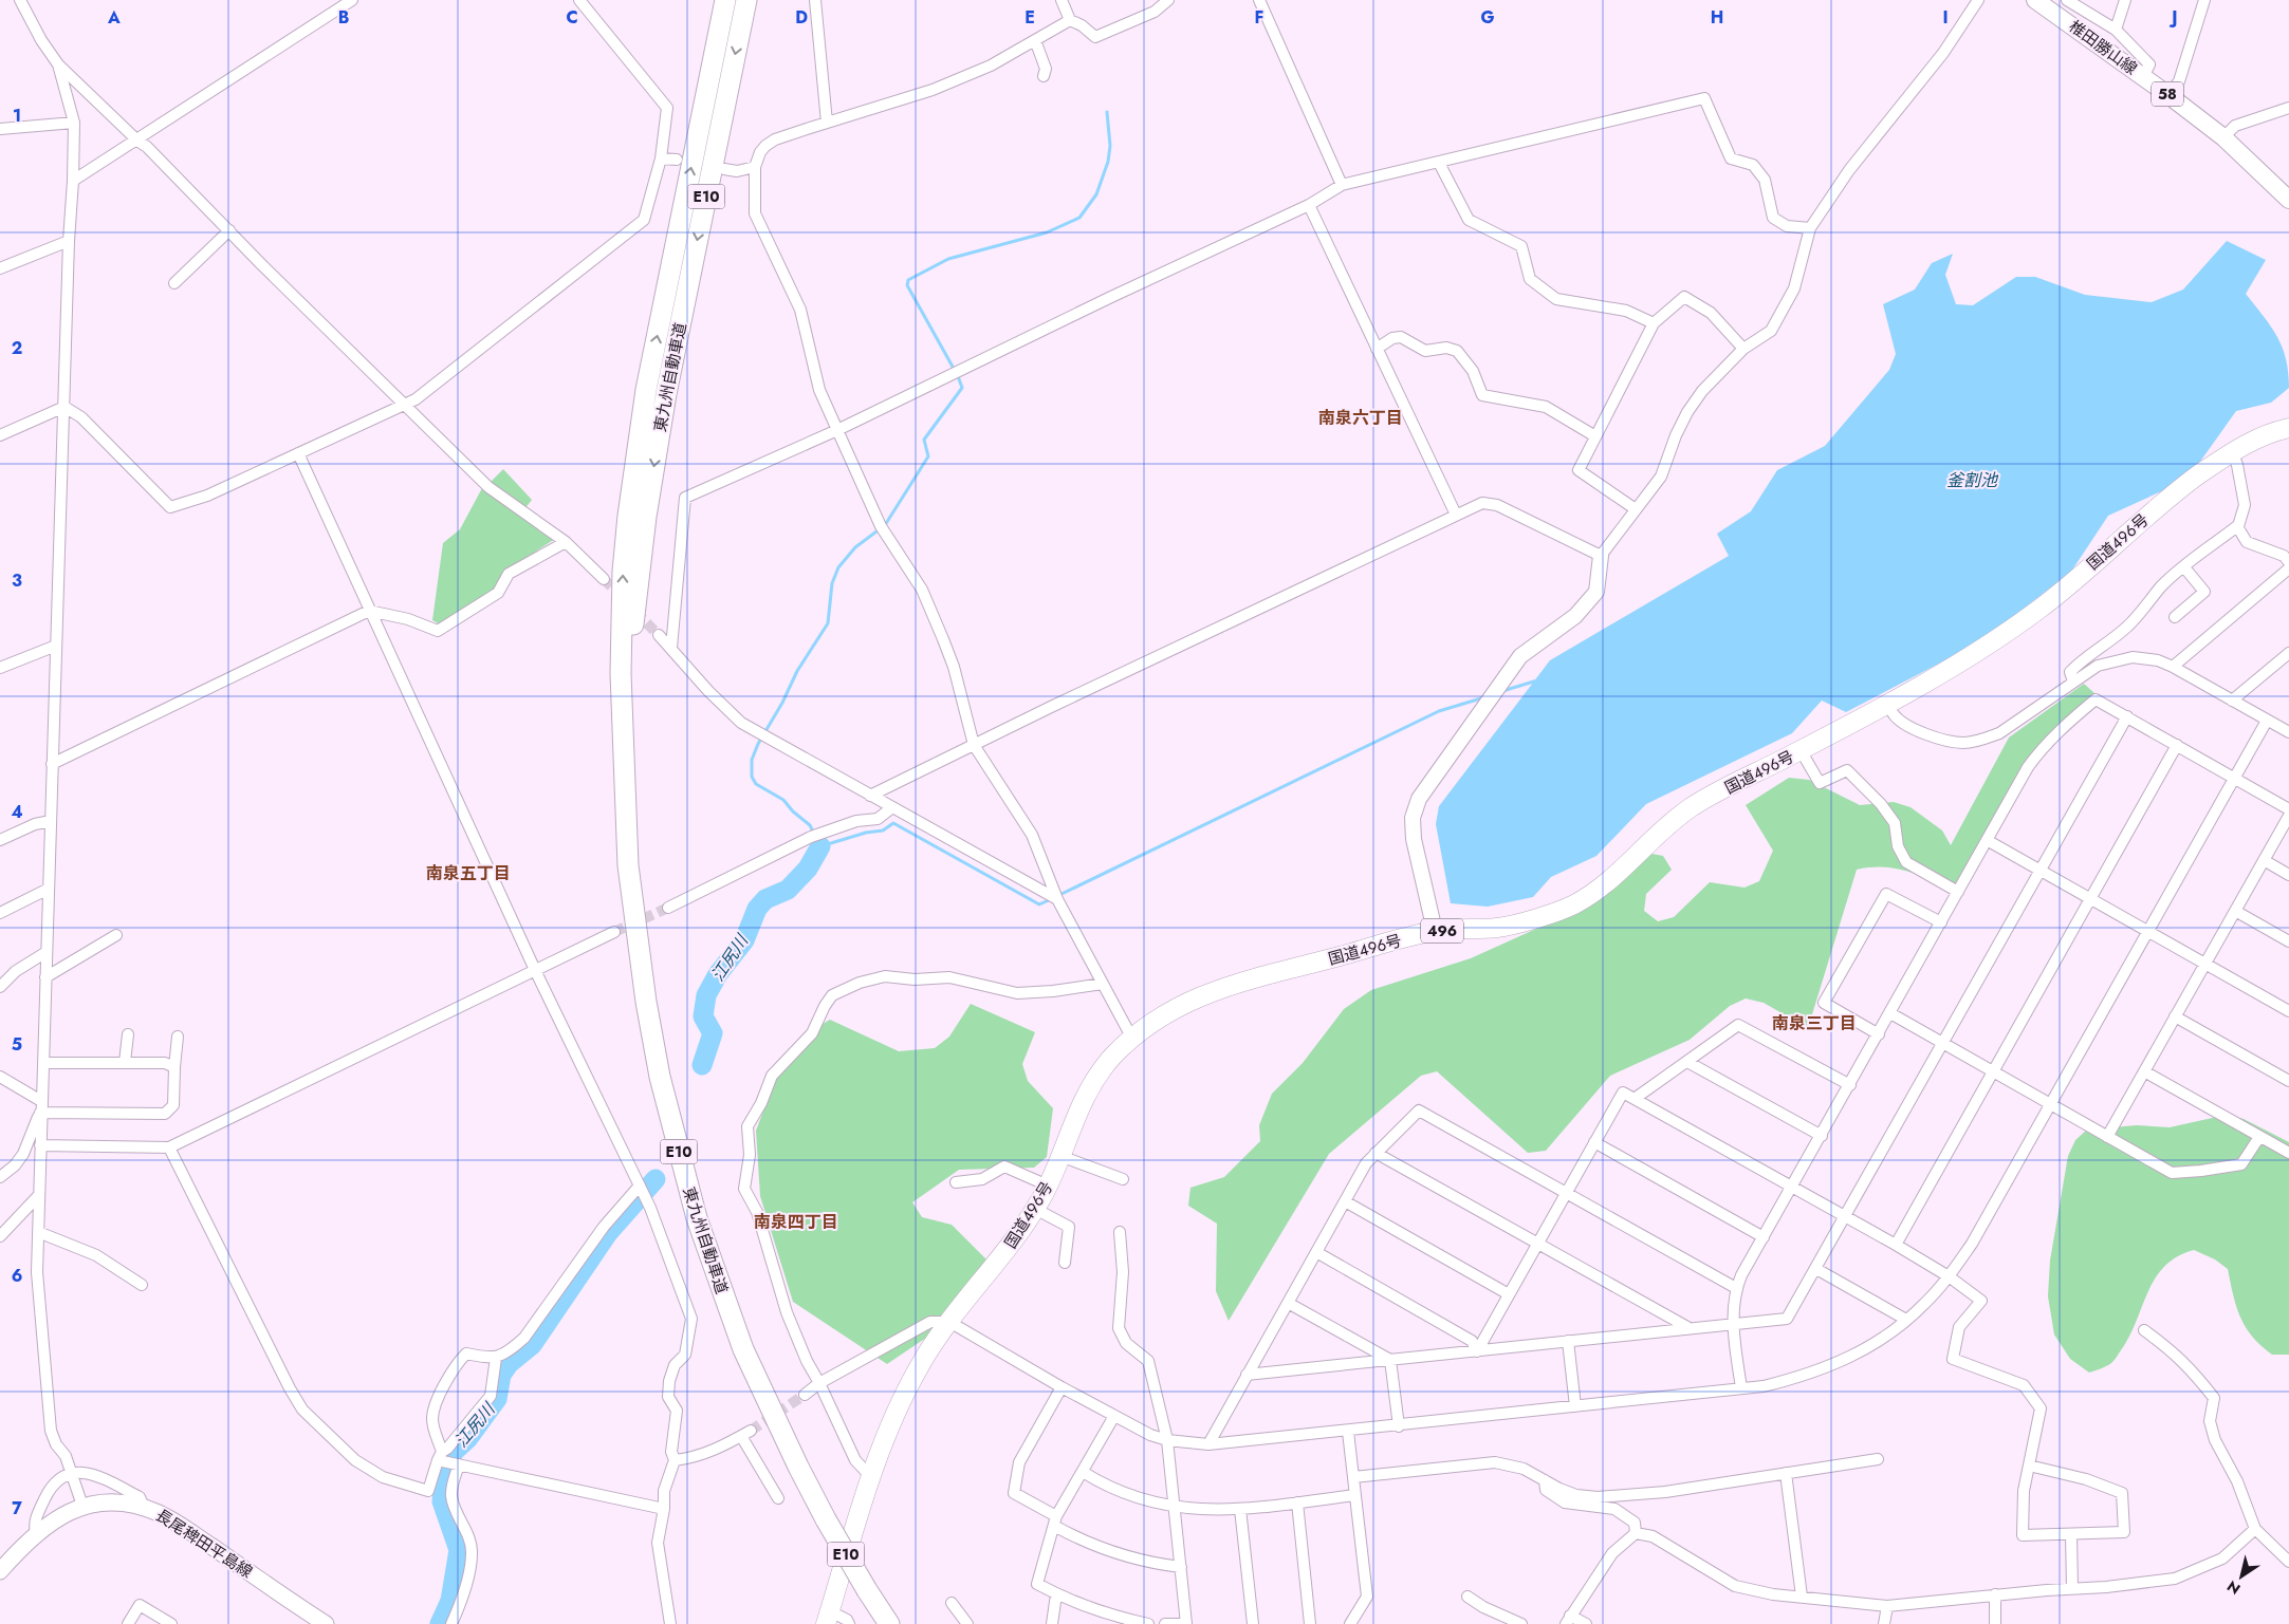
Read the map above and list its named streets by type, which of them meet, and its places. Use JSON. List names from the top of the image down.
{
  "streets": {
    "highway": [
      "E10",
      "東九州自動車道",
      "国道496号",
      "496"
    ],
    "main road": ["椎田勝山線", "58", "長尾稗田平島線"]
  },
  "districts": [
    "南泉六丁目",
    "南泉五丁目",
    "南泉三丁目",
    "南泉四丁目"
  ],
  "water": ["釜割池", "江尻川"],
  "north": "bottom left",
  "grid": {
    "columns": [
      "A",
      "B",
      "C",
      "D",
      "E",
      "F",
      "G",
      "H",
      "I",
      "J"
    ],
    "rows": [
      "1",
      "2",
      "3",
      "4",
      "5",
      "6",
      "7"
    ]
  }
}
